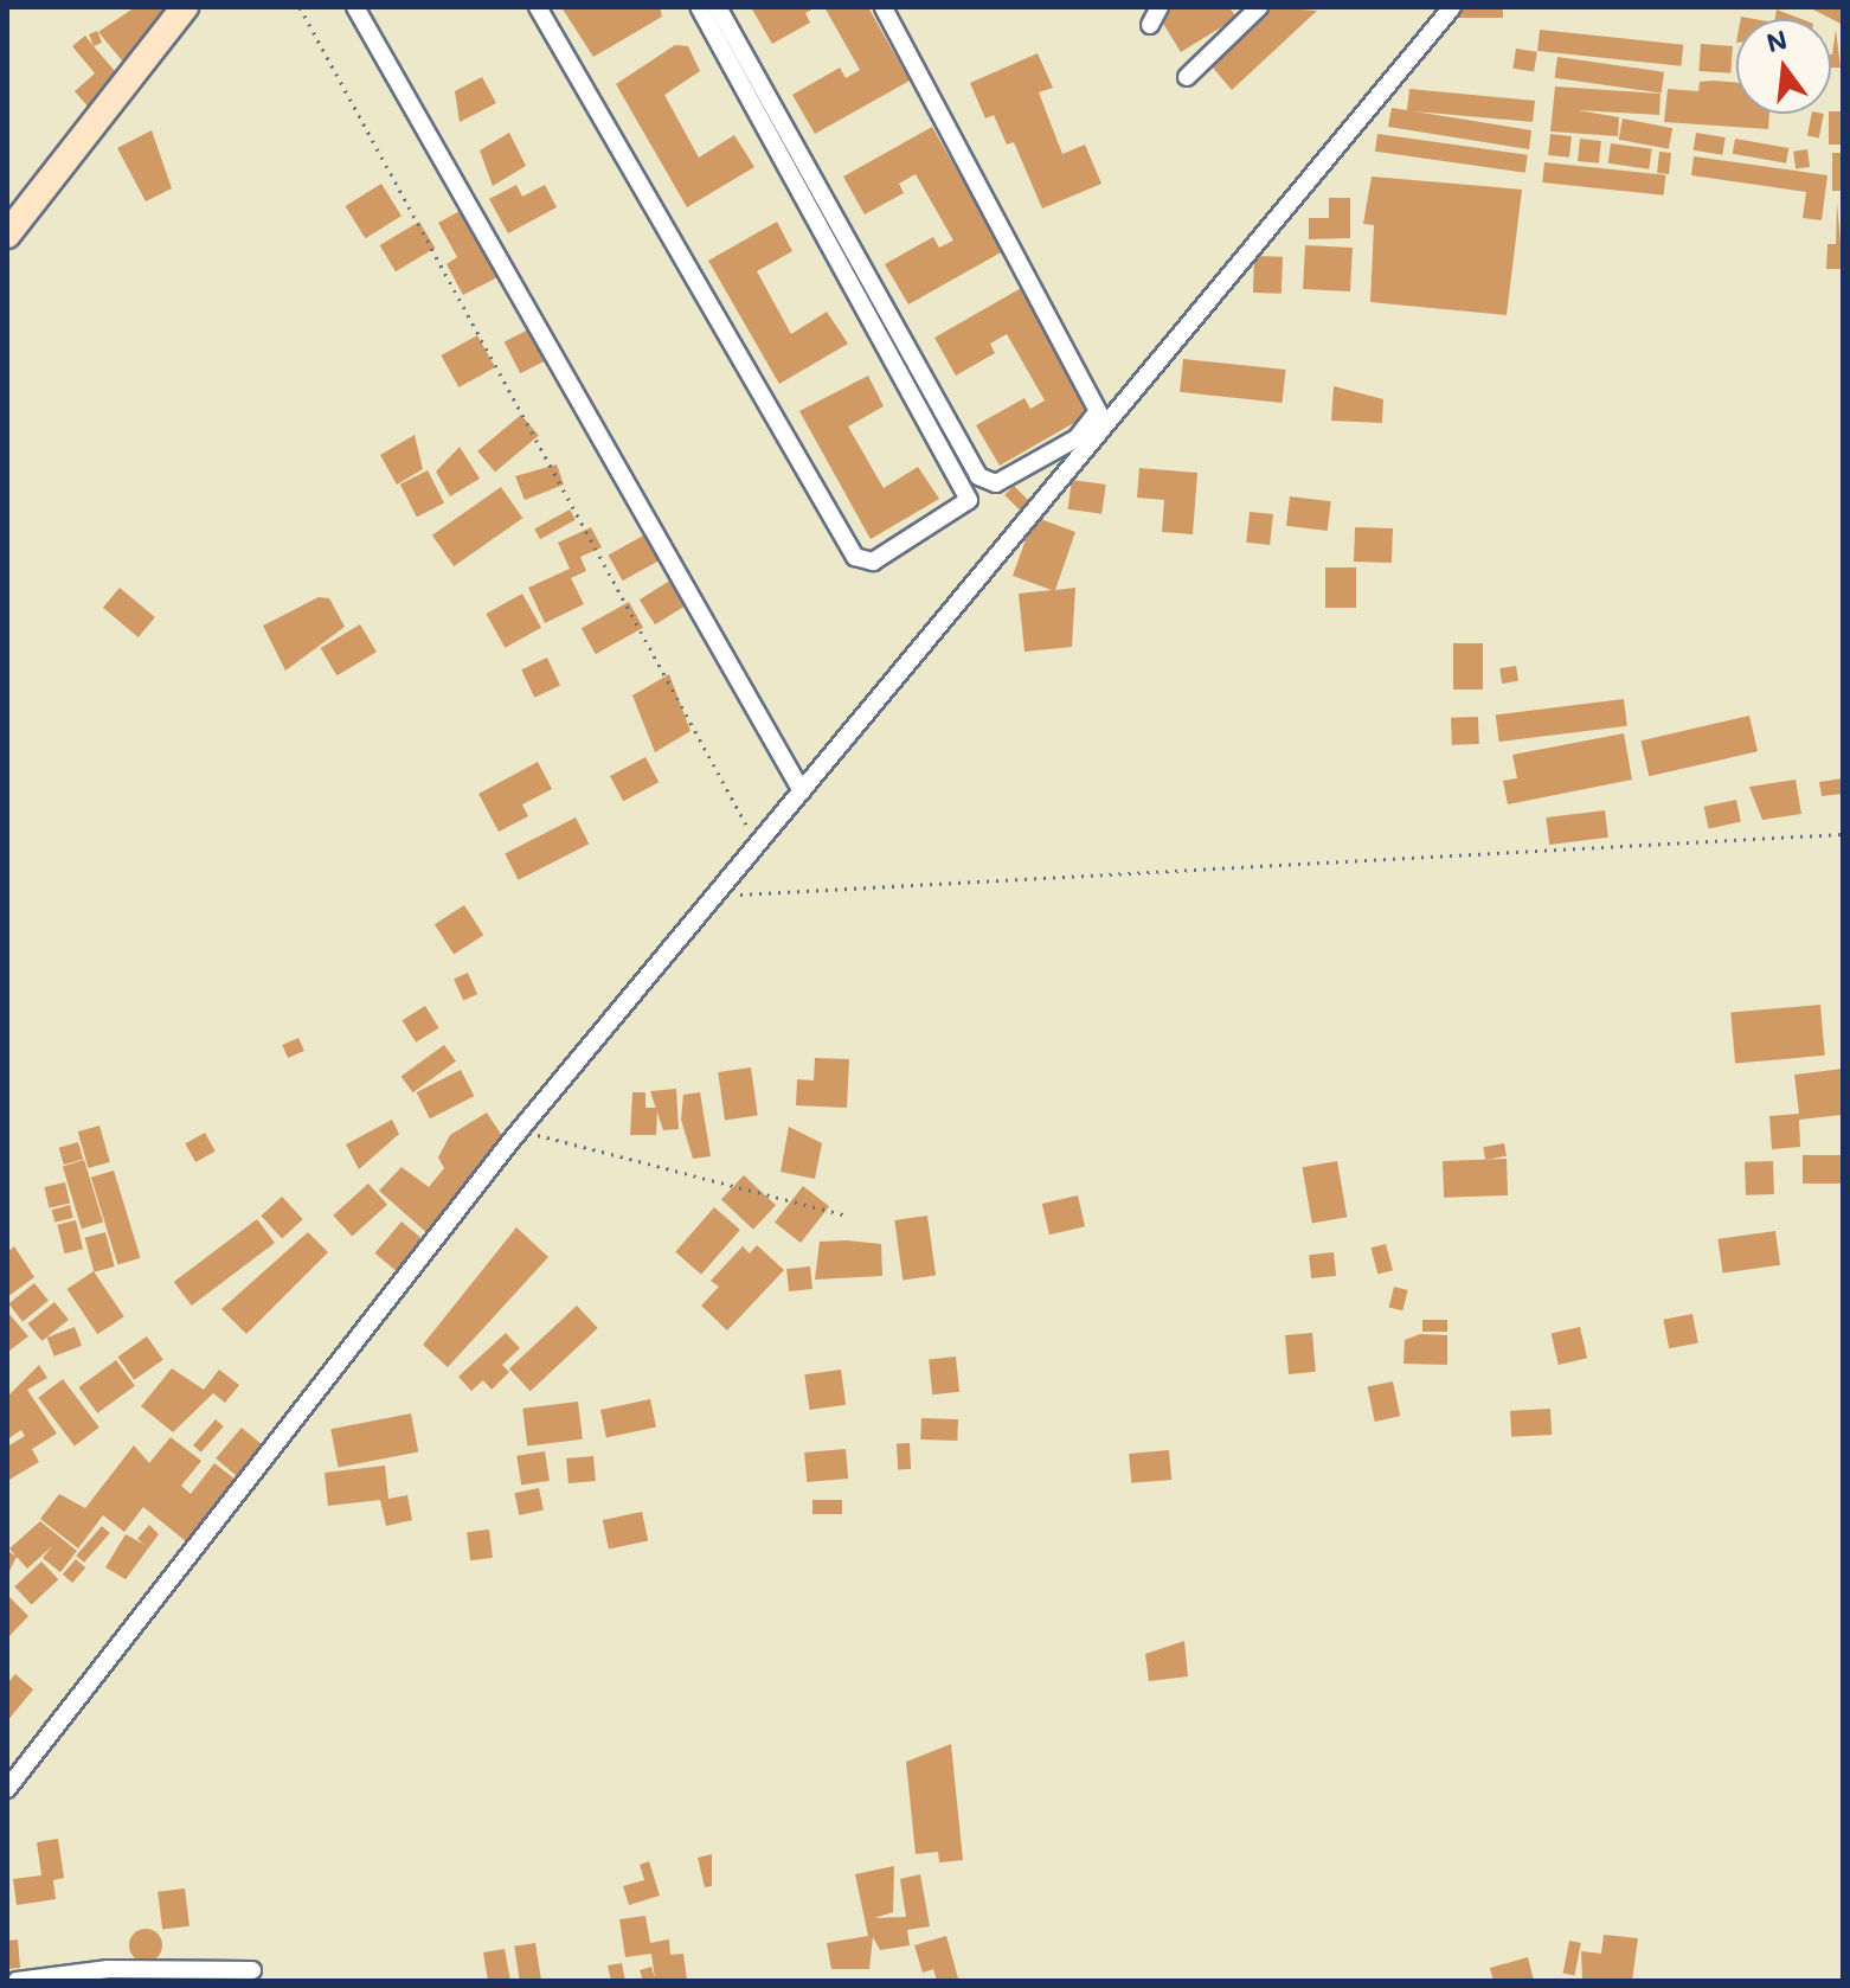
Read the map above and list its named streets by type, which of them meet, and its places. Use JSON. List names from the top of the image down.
{
  "north": "top"
}
